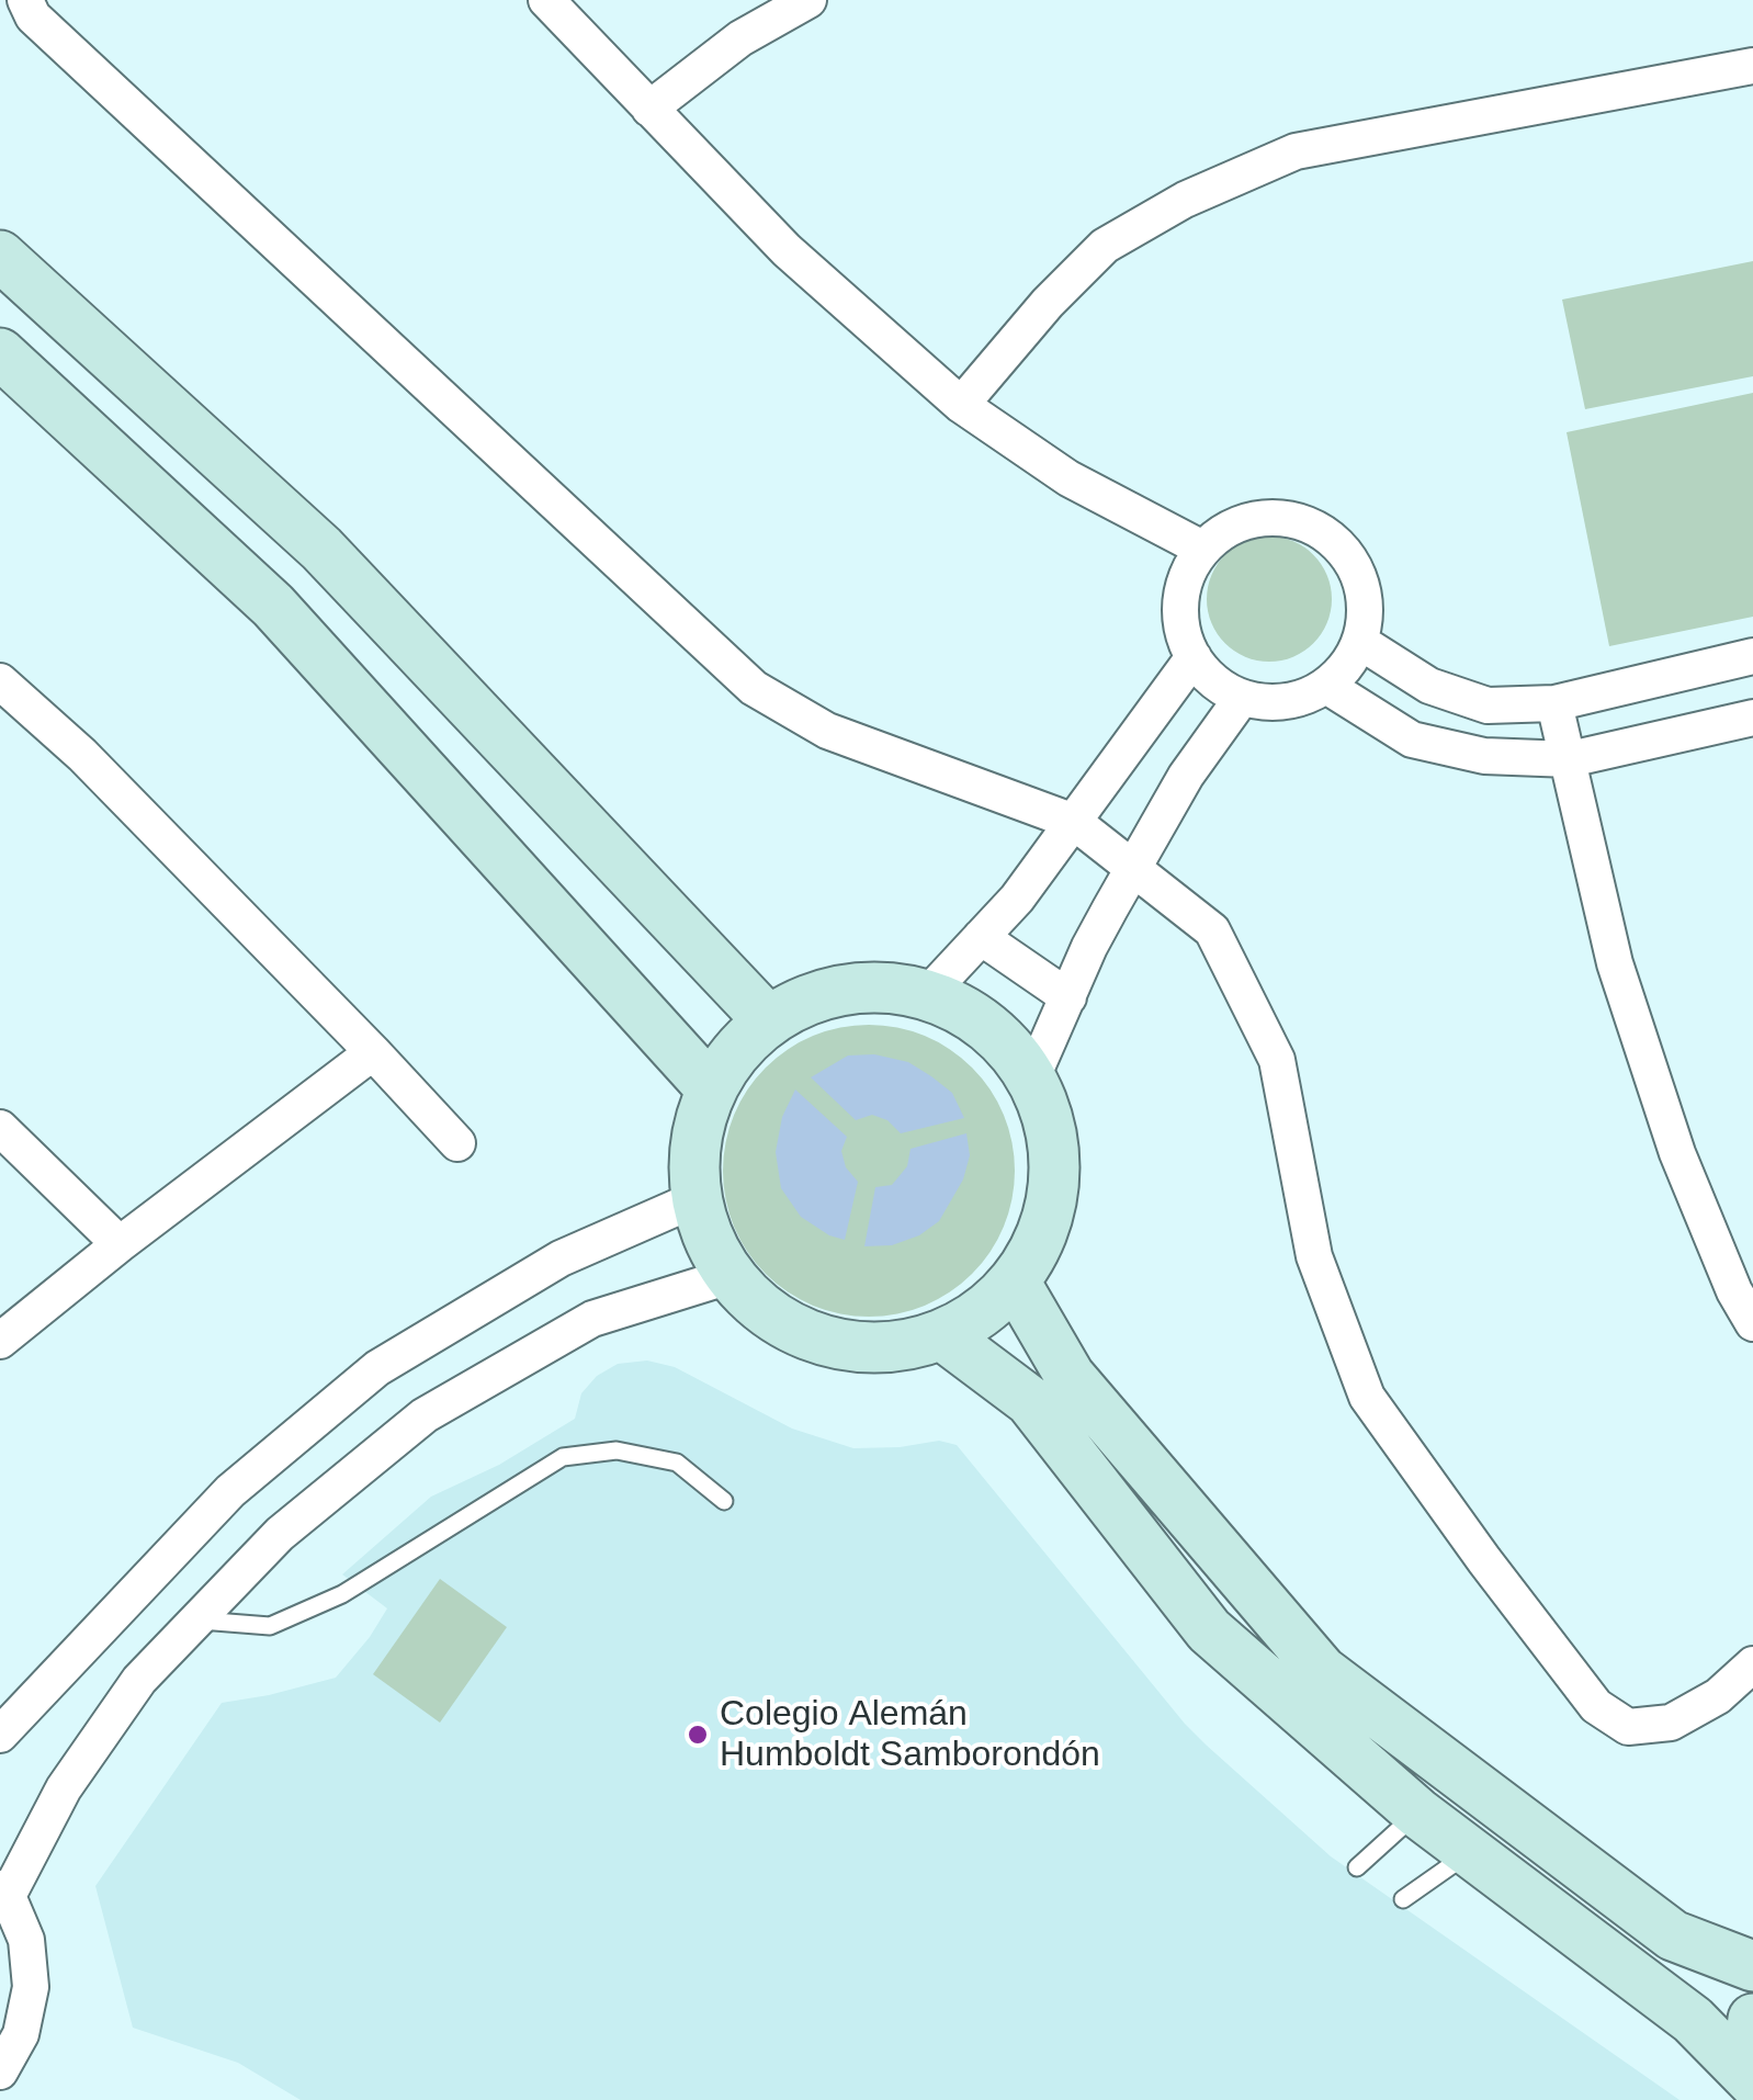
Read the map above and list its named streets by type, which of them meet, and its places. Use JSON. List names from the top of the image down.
{
  "places": ["Colegio Alemán Humboldt Samborondón"]
}
